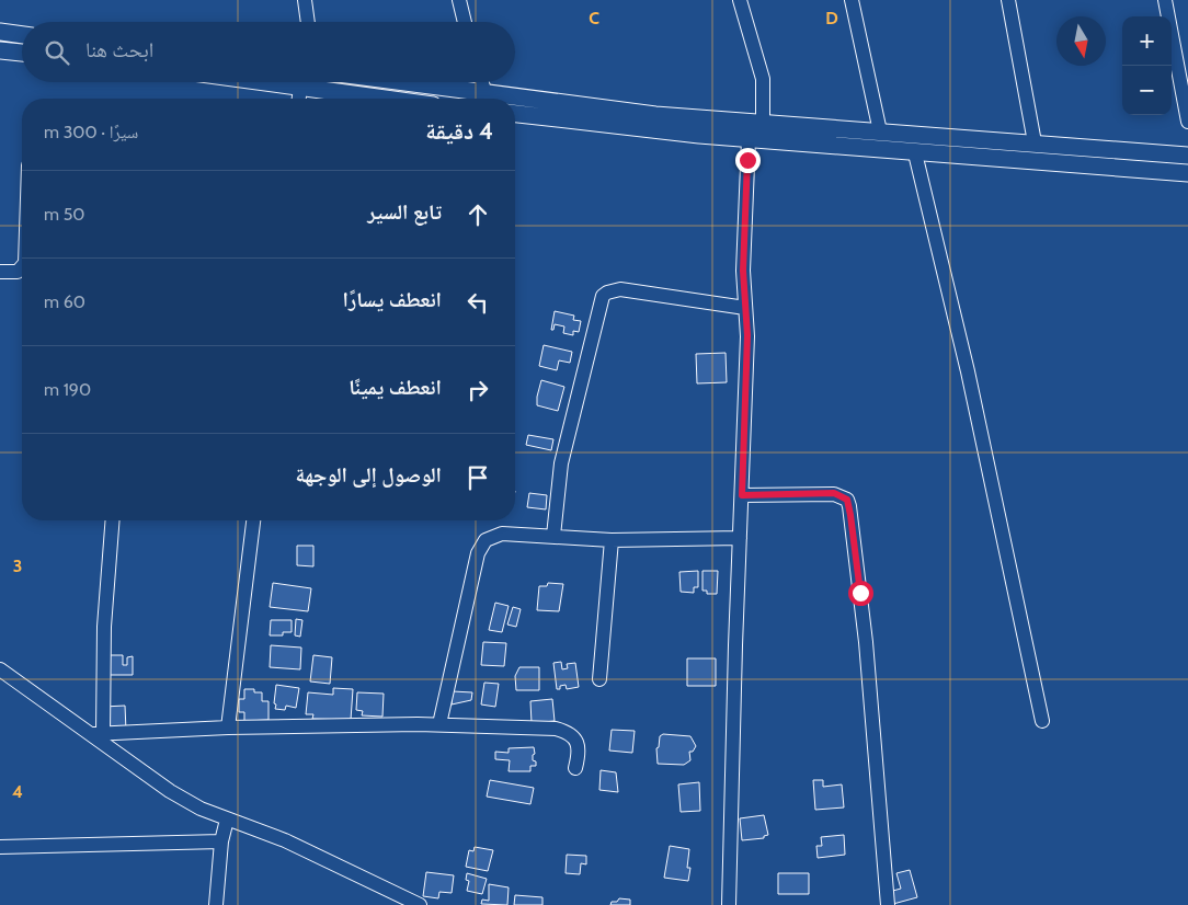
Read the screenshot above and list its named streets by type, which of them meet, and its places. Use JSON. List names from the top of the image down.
{
  "north": "bottom",
  "page": {
    "map_buttons": ["+", "−"],
    "search": "ابحث هنا",
    "heading": ["4 دقيقة", "سيرًا · 300 m"],
    "list": [
      ["تابع السير", "50 m"],
      ["انعطف يسارًا", "60 m"],
      ["انعطف يمينًا", "190 m"],
      "الوصول إلى الوجهة"
    ]
  },
  "grid": {
    "columns": ["C", "D"],
    "rows": ["3", "4"]
  }
}
